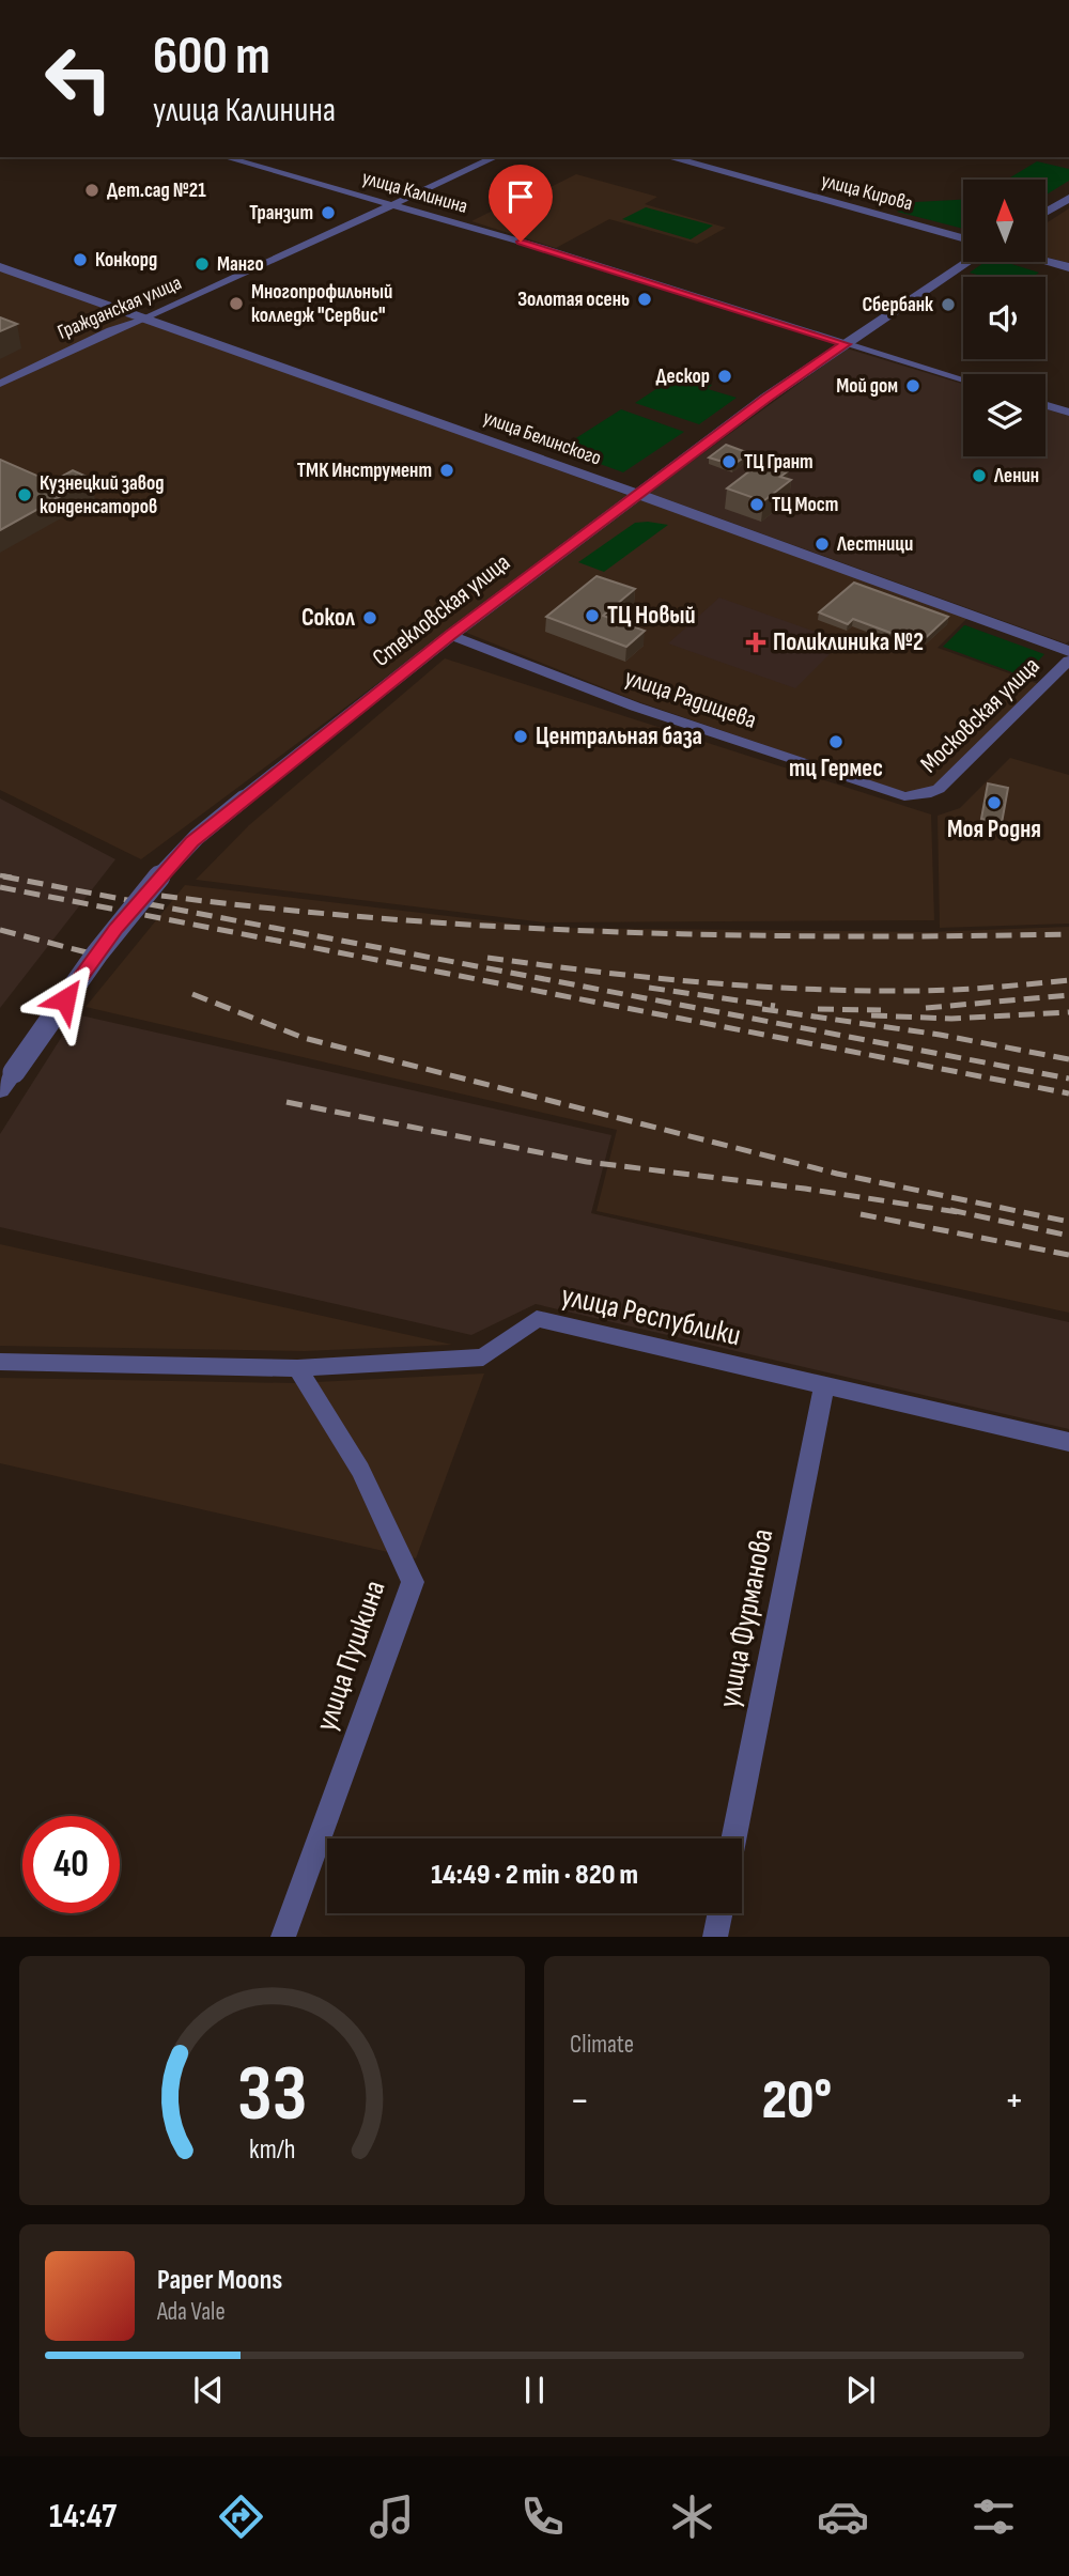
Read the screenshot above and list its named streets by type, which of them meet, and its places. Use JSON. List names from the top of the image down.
{
  "streets": {
    "street": [
      "улица Калинина",
      "улица Кирова",
      "Гражданская улица",
      "улица Белинского",
      "Стекловская улица",
      "улица Радищева",
      "Московская улица",
      "улица Республики",
      "улица Фурманова",
      "улица Пушкина"
    ]
  },
  "crossings": [
    ["улица Калинина", "Гражданская улица"],
    ["улица Калинина", "Стекловская улица"],
    ["Гражданская улица", "улица Белинского"],
    ["улица Белинского", "Стекловская улица"],
    ["Стекловская улица", "улица Радищева"],
    ["улица Радищева", "Московская улица"],
    ["улица Республики", "улица Фурманова"],
    ["улица Республики", "улица Пушкина"]
  ],
  "places": {
    "other": [
      "Дет.сад №21",
      "Транзит",
      "Конкорд",
      "Манго",
      "Золотая осень",
      "Многопрофильный колледж \"Сервис\"",
      "Сбербанк",
      "Дескор",
      "Мой дом",
      "ТЦ Грант",
      "ТМК Инструмент",
      "Ленин",
      "Кузнецкий завод конденсаторов",
      "ТЦ Мост",
      "Лестници",
      "ТЦ Новый",
      "Сокол",
      "Центральная база",
      "тц Гермес",
      "Моя Родня"
    ],
    "health": ["Поликлиника №2"]
  },
  "north": "top",
  "page": {
    "turn": ["600 m", "улица Калинина"],
    "limit": "40",
    "trip": "14:49 · 2 min · 820 m",
    "tile": "Climate",
    "heat": ["−", "20°", "+"],
    "song": ["Paper Moons", "Ada Vale"],
    "tabs": "14:47",
    "gauge": ["33", "km/h"]
  }
}
